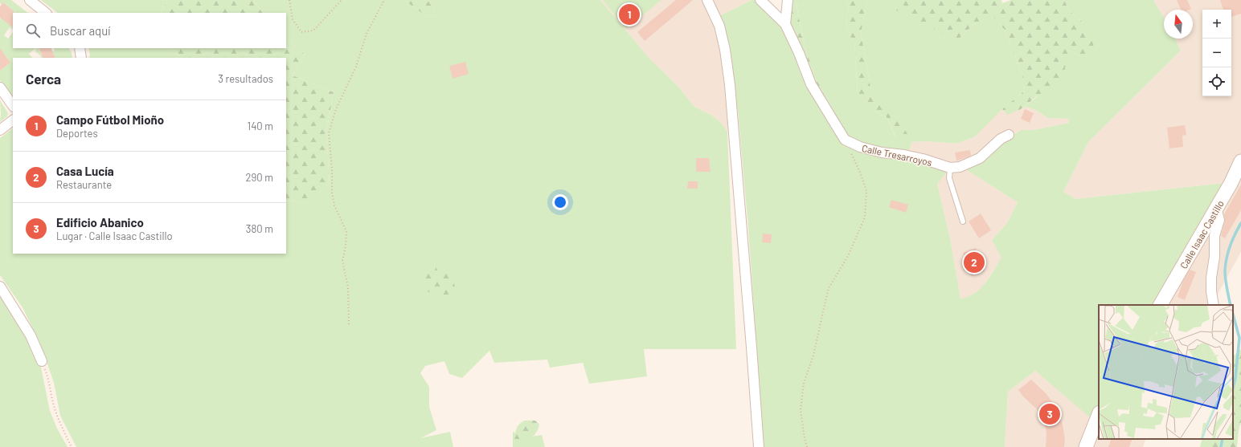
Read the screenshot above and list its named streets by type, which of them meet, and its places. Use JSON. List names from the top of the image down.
{
  "streets": {
    "street": ["Calle Tresarroyos", "Calle Isaac Castillo"]
  },
  "north": "top",
  "page": {
    "pins": ["1", "2", "3"],
    "map_buttons": ["+", "−"],
    "search": "Buscar aquí",
    "heading": ["Cerca", "3 resultados"],
    "list": [
      {
        "mark": "1",
        "name": "Campo Fútbol Mioño",
        "note": "Deportes",
        "value": "140 m"
      },
      {
        "mark": "2",
        "name": "Casa Lucía",
        "note": "Restaurante",
        "value": "290 m"
      },
      {
        "mark": "3",
        "name": "Edificio Abanico",
        "note": "Lugar · Calle Isaac Castillo",
        "value": "380 m"
      }
    ]
  }
}
